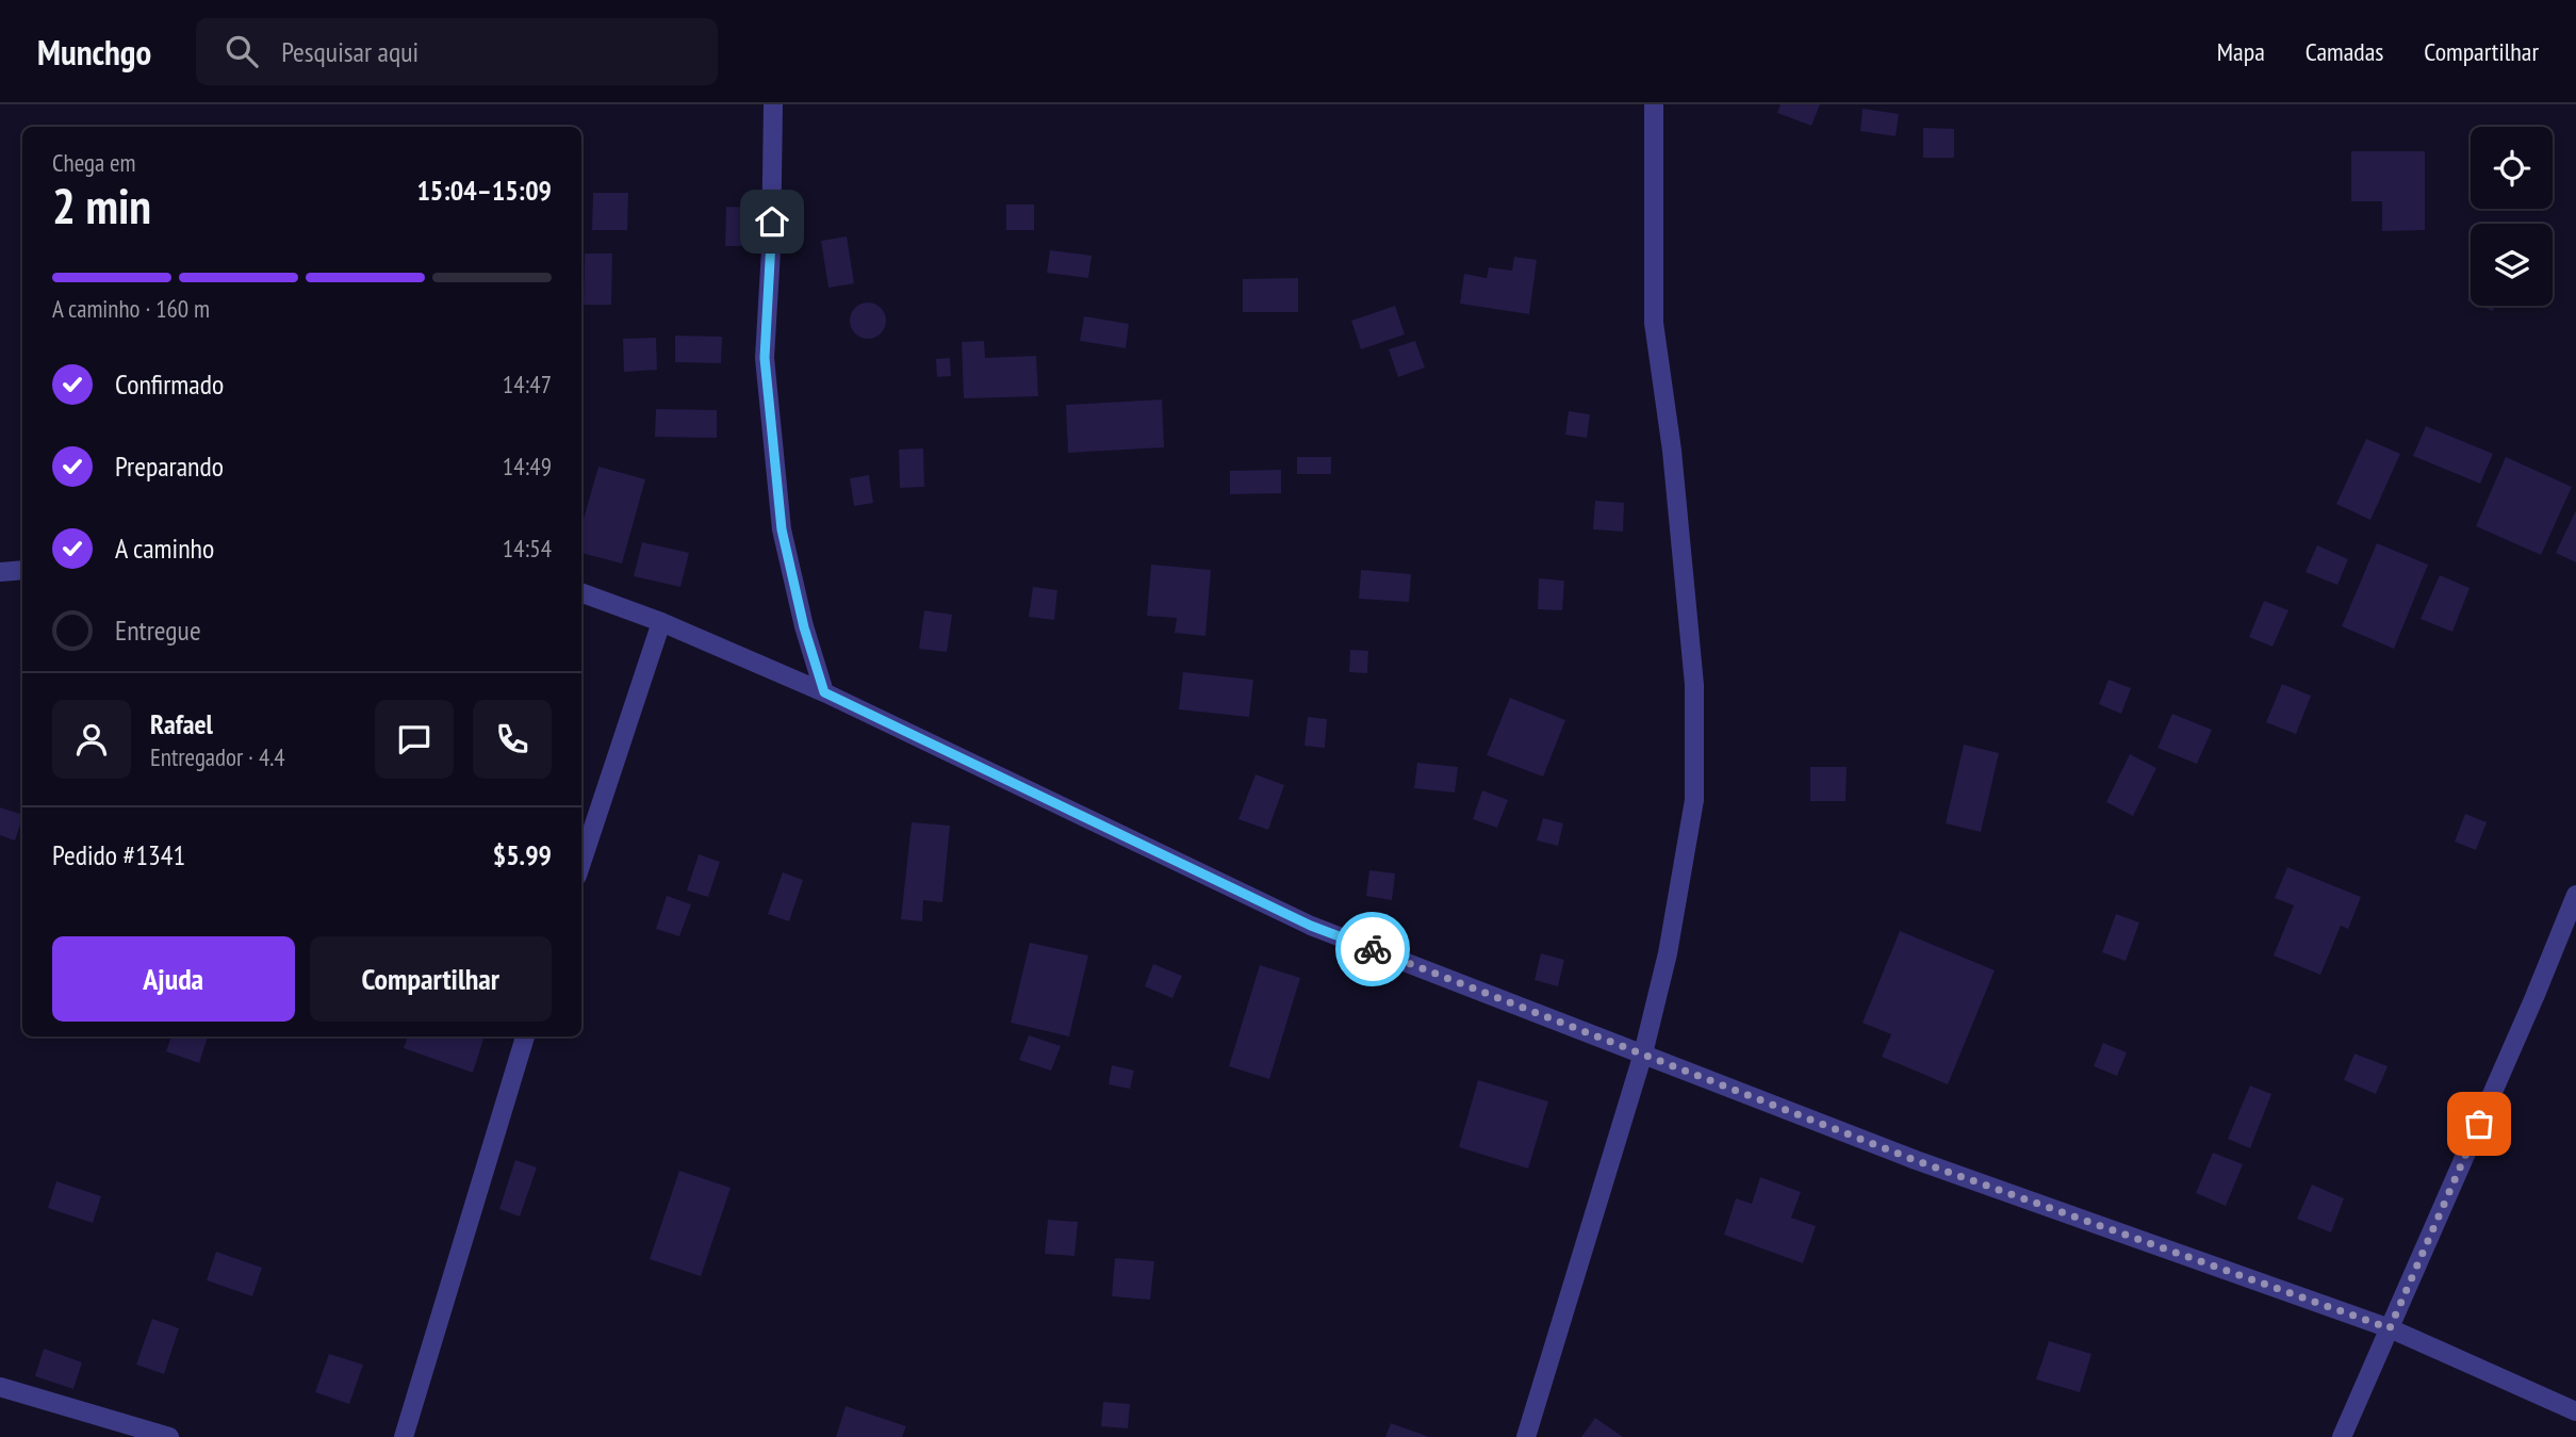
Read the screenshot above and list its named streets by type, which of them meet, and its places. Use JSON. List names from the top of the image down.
{
  "page": {
    "header": "Munchgo",
    "search": "Pesquisar aqui",
    "nav": ["Mapa", "Camadas", "Compartilhar"],
    "heading": ["2 min", "Chega em", "15:04–15:09"],
    "panel": [
      "Rafael",
      "Entregador · 4.4",
      "Pedido #1341",
      "$5.99"
    ],
    "bar": "A caminho · 160 m",
    "list": [
      ["Confirmado", "14:47"],
      ["Preparando", "14:49"],
      ["A caminho", "14:54"],
      "Entregue"
    ],
    "buttons": ["Ajuda", "Compartilhar"]
  }
}
